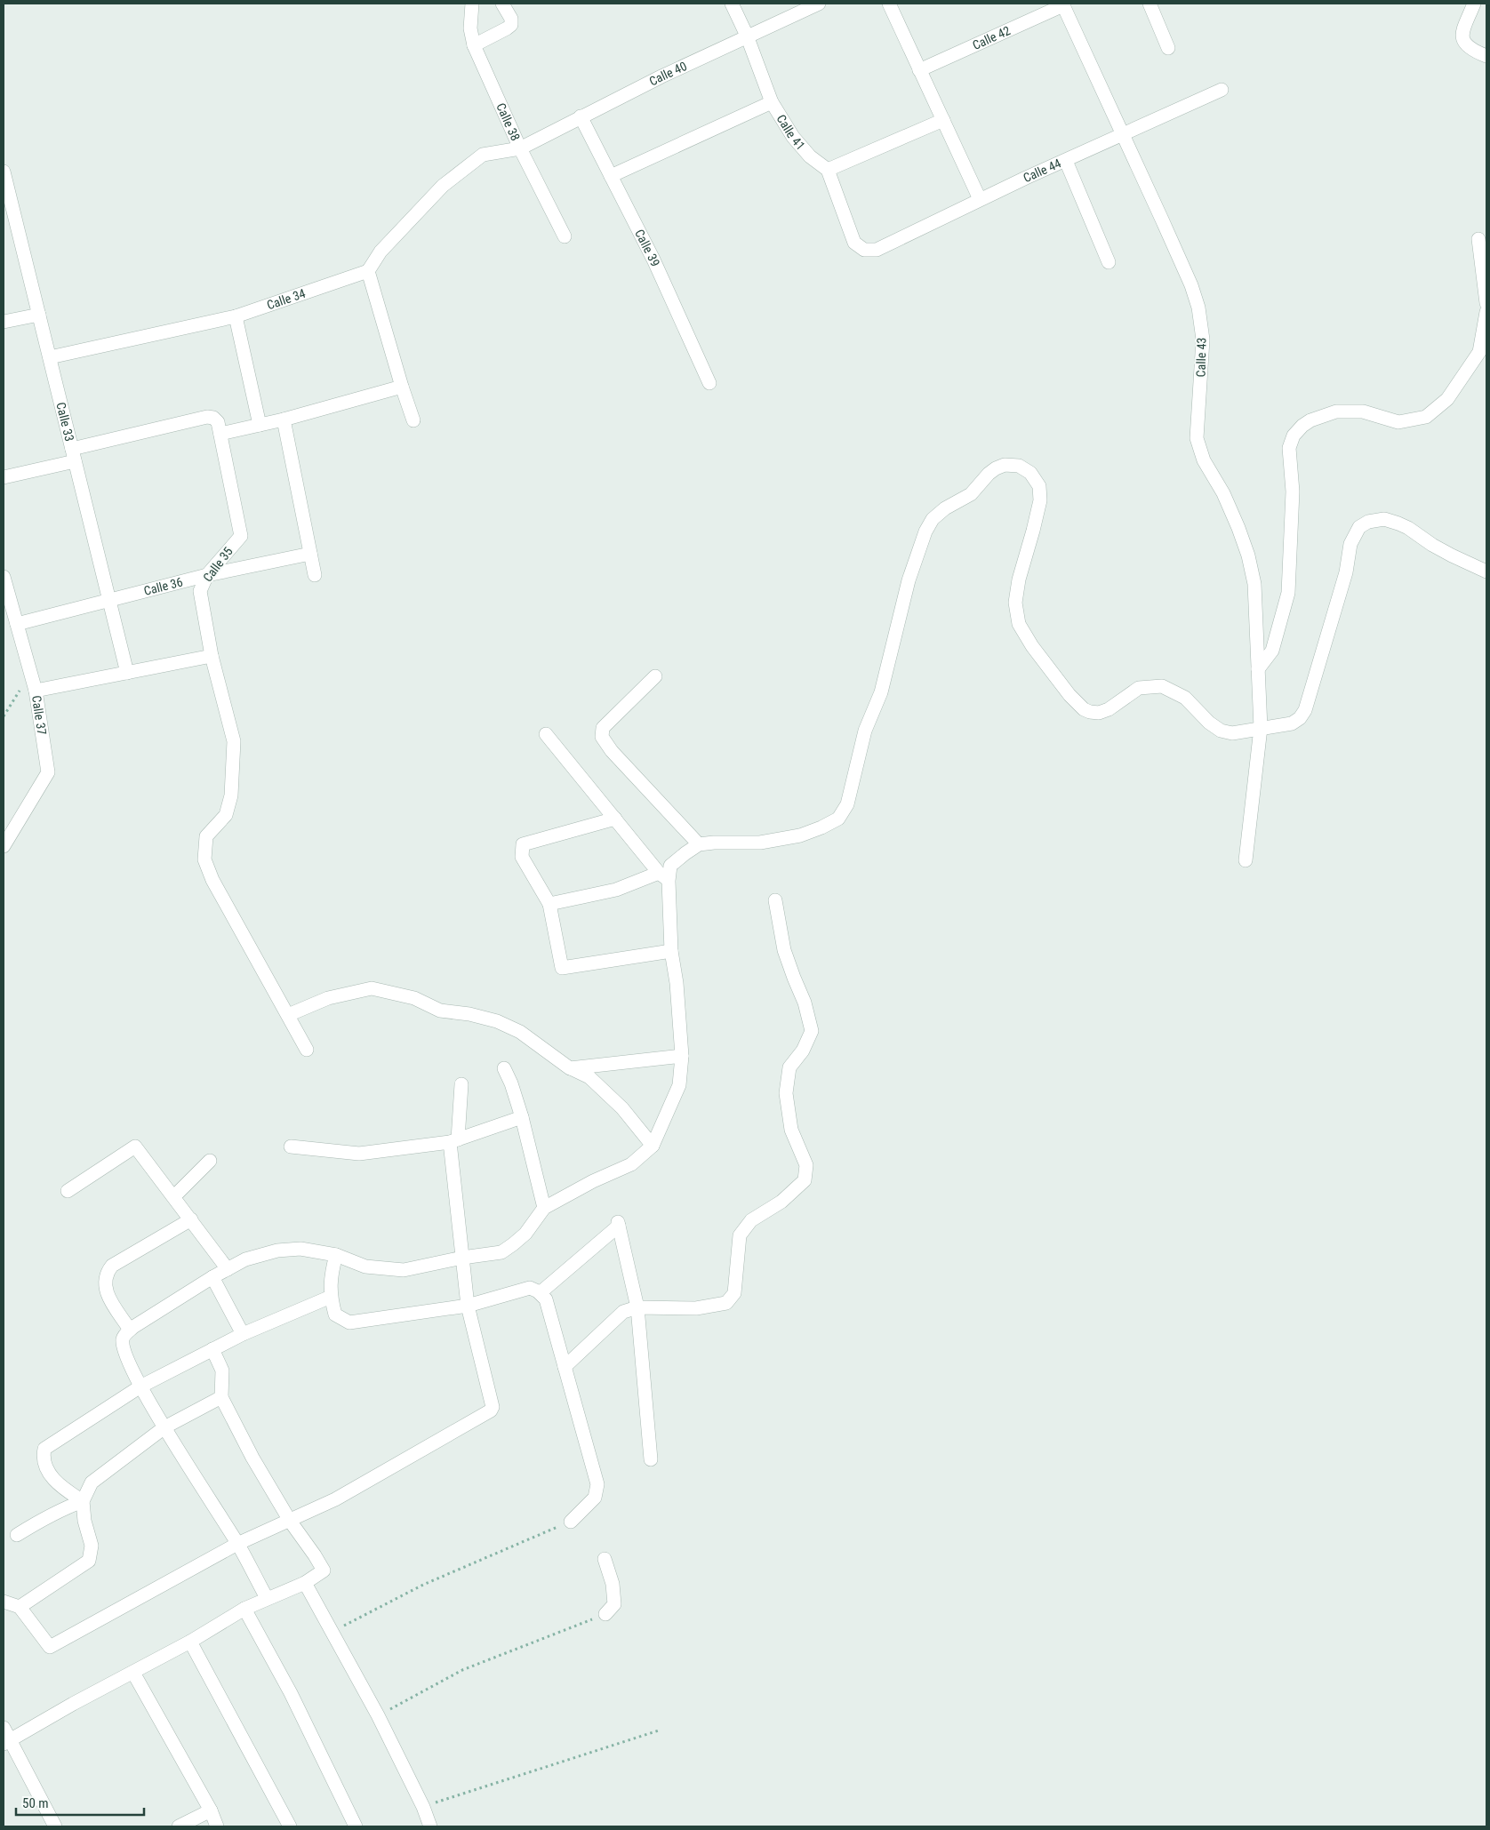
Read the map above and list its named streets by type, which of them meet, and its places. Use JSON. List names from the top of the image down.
{
  "streets": {
    "street": [
      "Calle 42",
      "Calle 40",
      "Calle 38",
      "Calle 41",
      "Calle 44",
      "Calle 39",
      "Calle 34",
      "Calle 43",
      "Calle 33",
      "Calle 35",
      "Calle 36",
      "Calle 37"
    ]
  },
  "crossings": [
    ["Calle 42", "Calle 43"],
    ["Calle 40", "Calle 38"],
    ["Calle 40", "Calle 41"],
    ["Calle 40", "Calle 39"],
    ["Calle 40", "Calle 34"],
    ["Calle 41", "Calle 44"],
    ["Calle 44", "Calle 43"],
    ["Calle 34", "Calle 33"],
    ["Calle 33", "Calle 35"],
    ["Calle 33", "Calle 36"],
    ["Calle 35", "Calle 36"],
    ["Calle 36", "Calle 37"]
  ],
  "scale_bar": "50 m"
}
